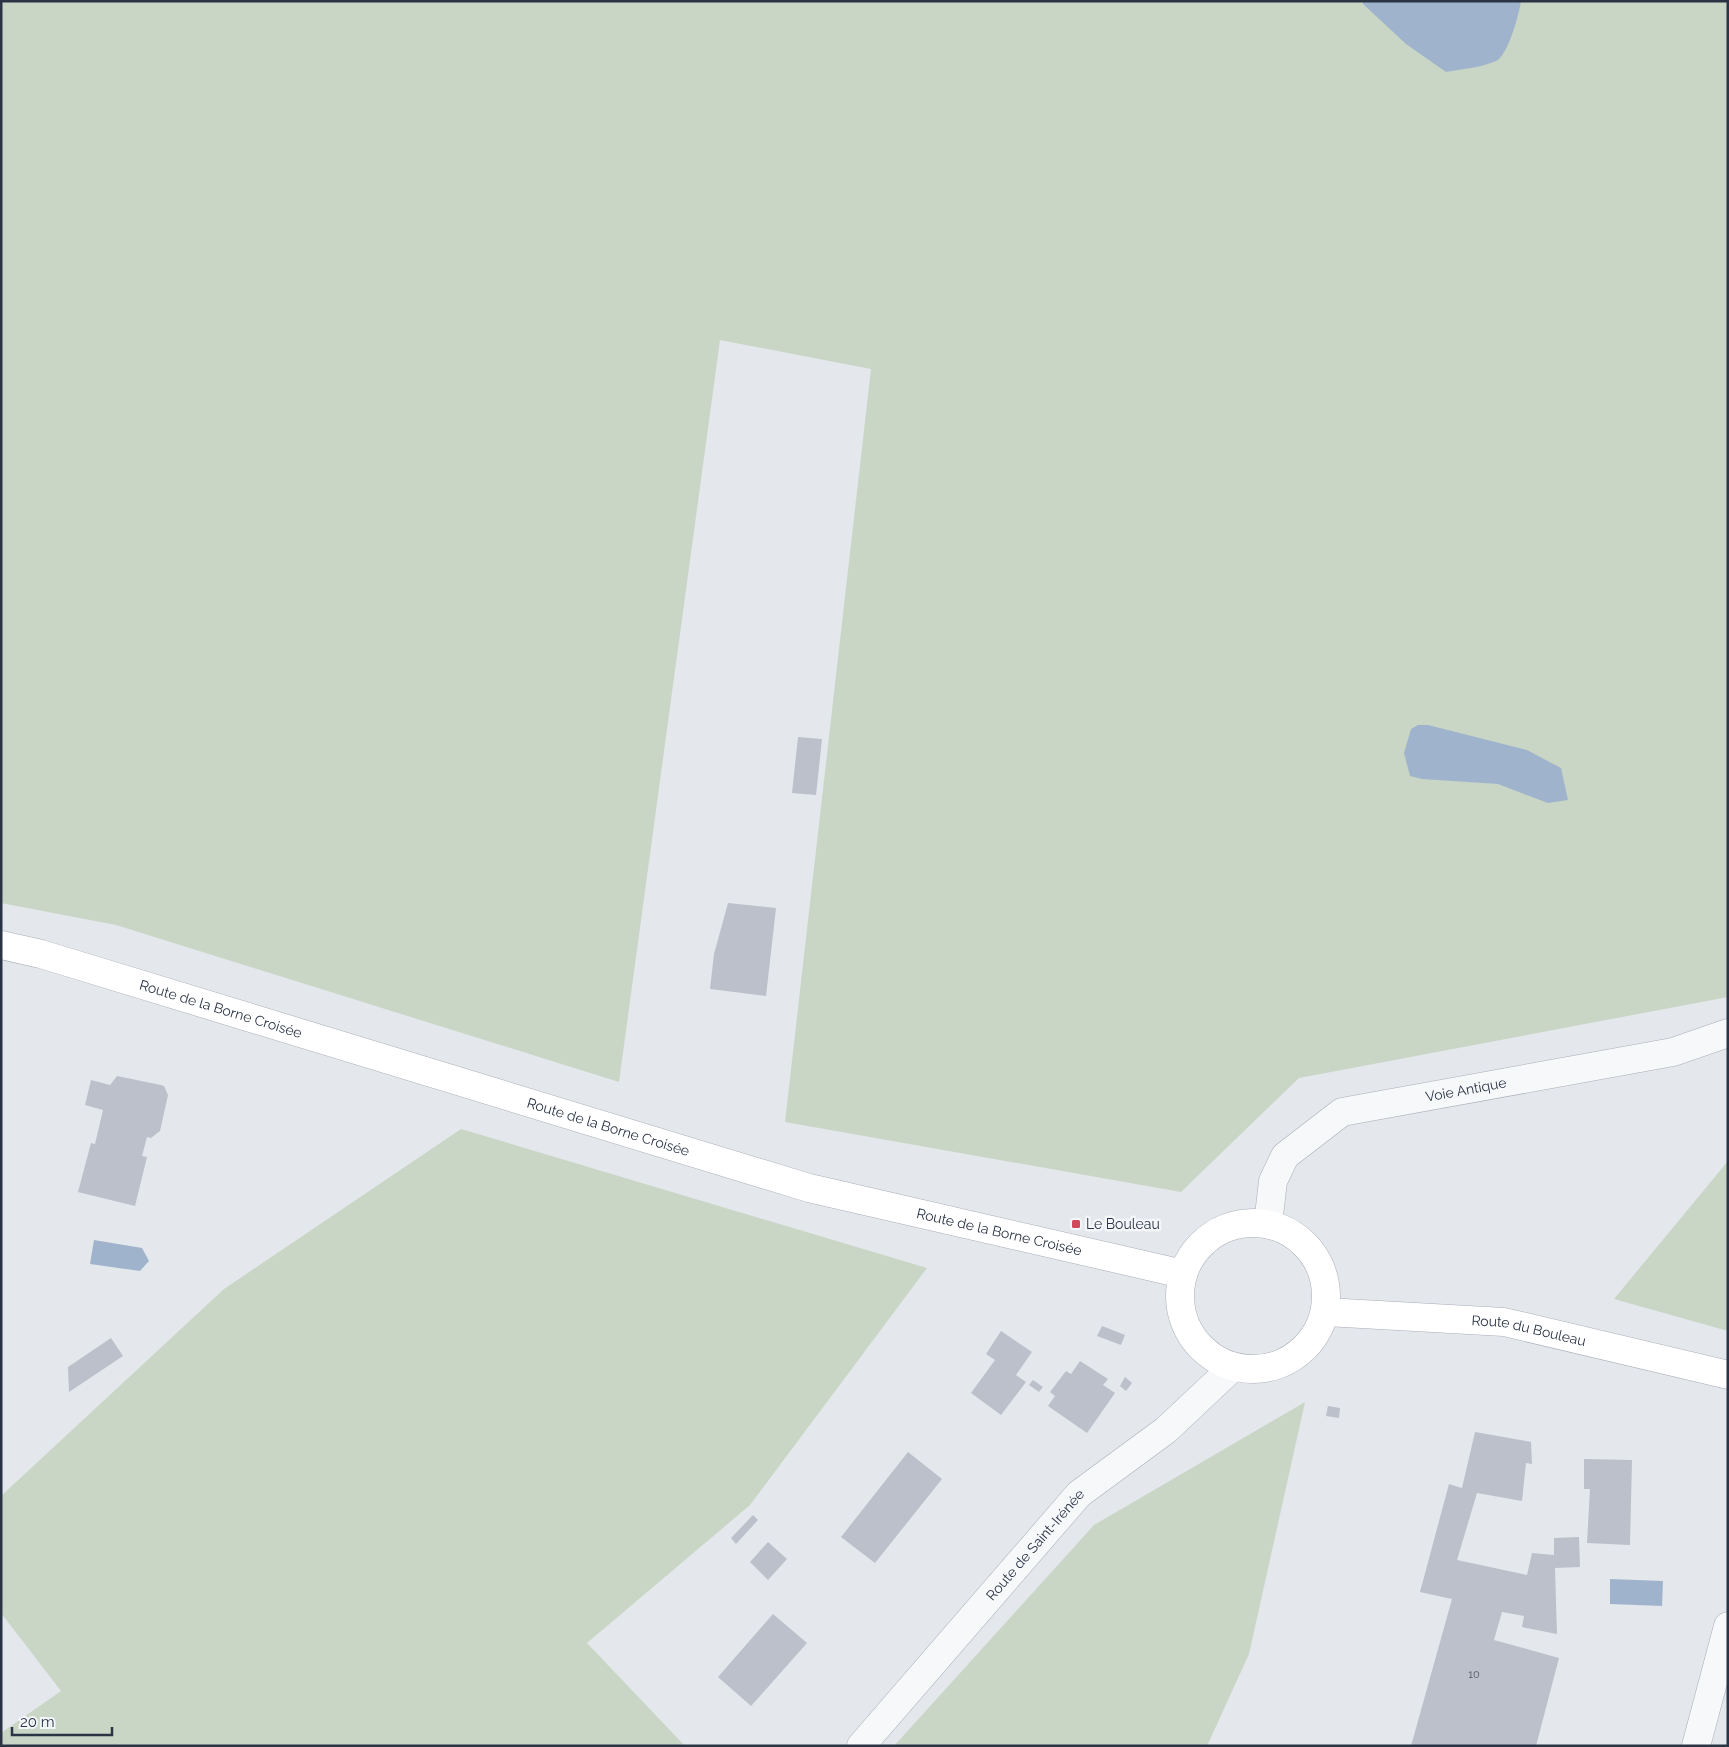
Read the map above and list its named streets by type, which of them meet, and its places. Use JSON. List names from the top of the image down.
{
  "streets": {
    "main road": ["Route de la Borne Croisée", "Route du Bouleau"],
    "street": ["Voie Antique", "Route de Saint-Irénée"]
  },
  "crossings": [
    ["Route de la Borne Croisée", "Voie Antique"],
    ["Route de la Borne Croisée", "Route du Bouleau"],
    ["Route de la Borne Croisée", "Route de Saint-Irénée"],
    ["Voie Antique", "Route du Bouleau"],
    ["Voie Antique", "Route de Saint-Irénée"],
    ["Route du Bouleau", "Route de Saint-Irénée"]
  ],
  "places": {
    "transit": ["Le Bouleau"]
  },
  "house_numbers": ["10"],
  "scale_bar": "20 m"
}
